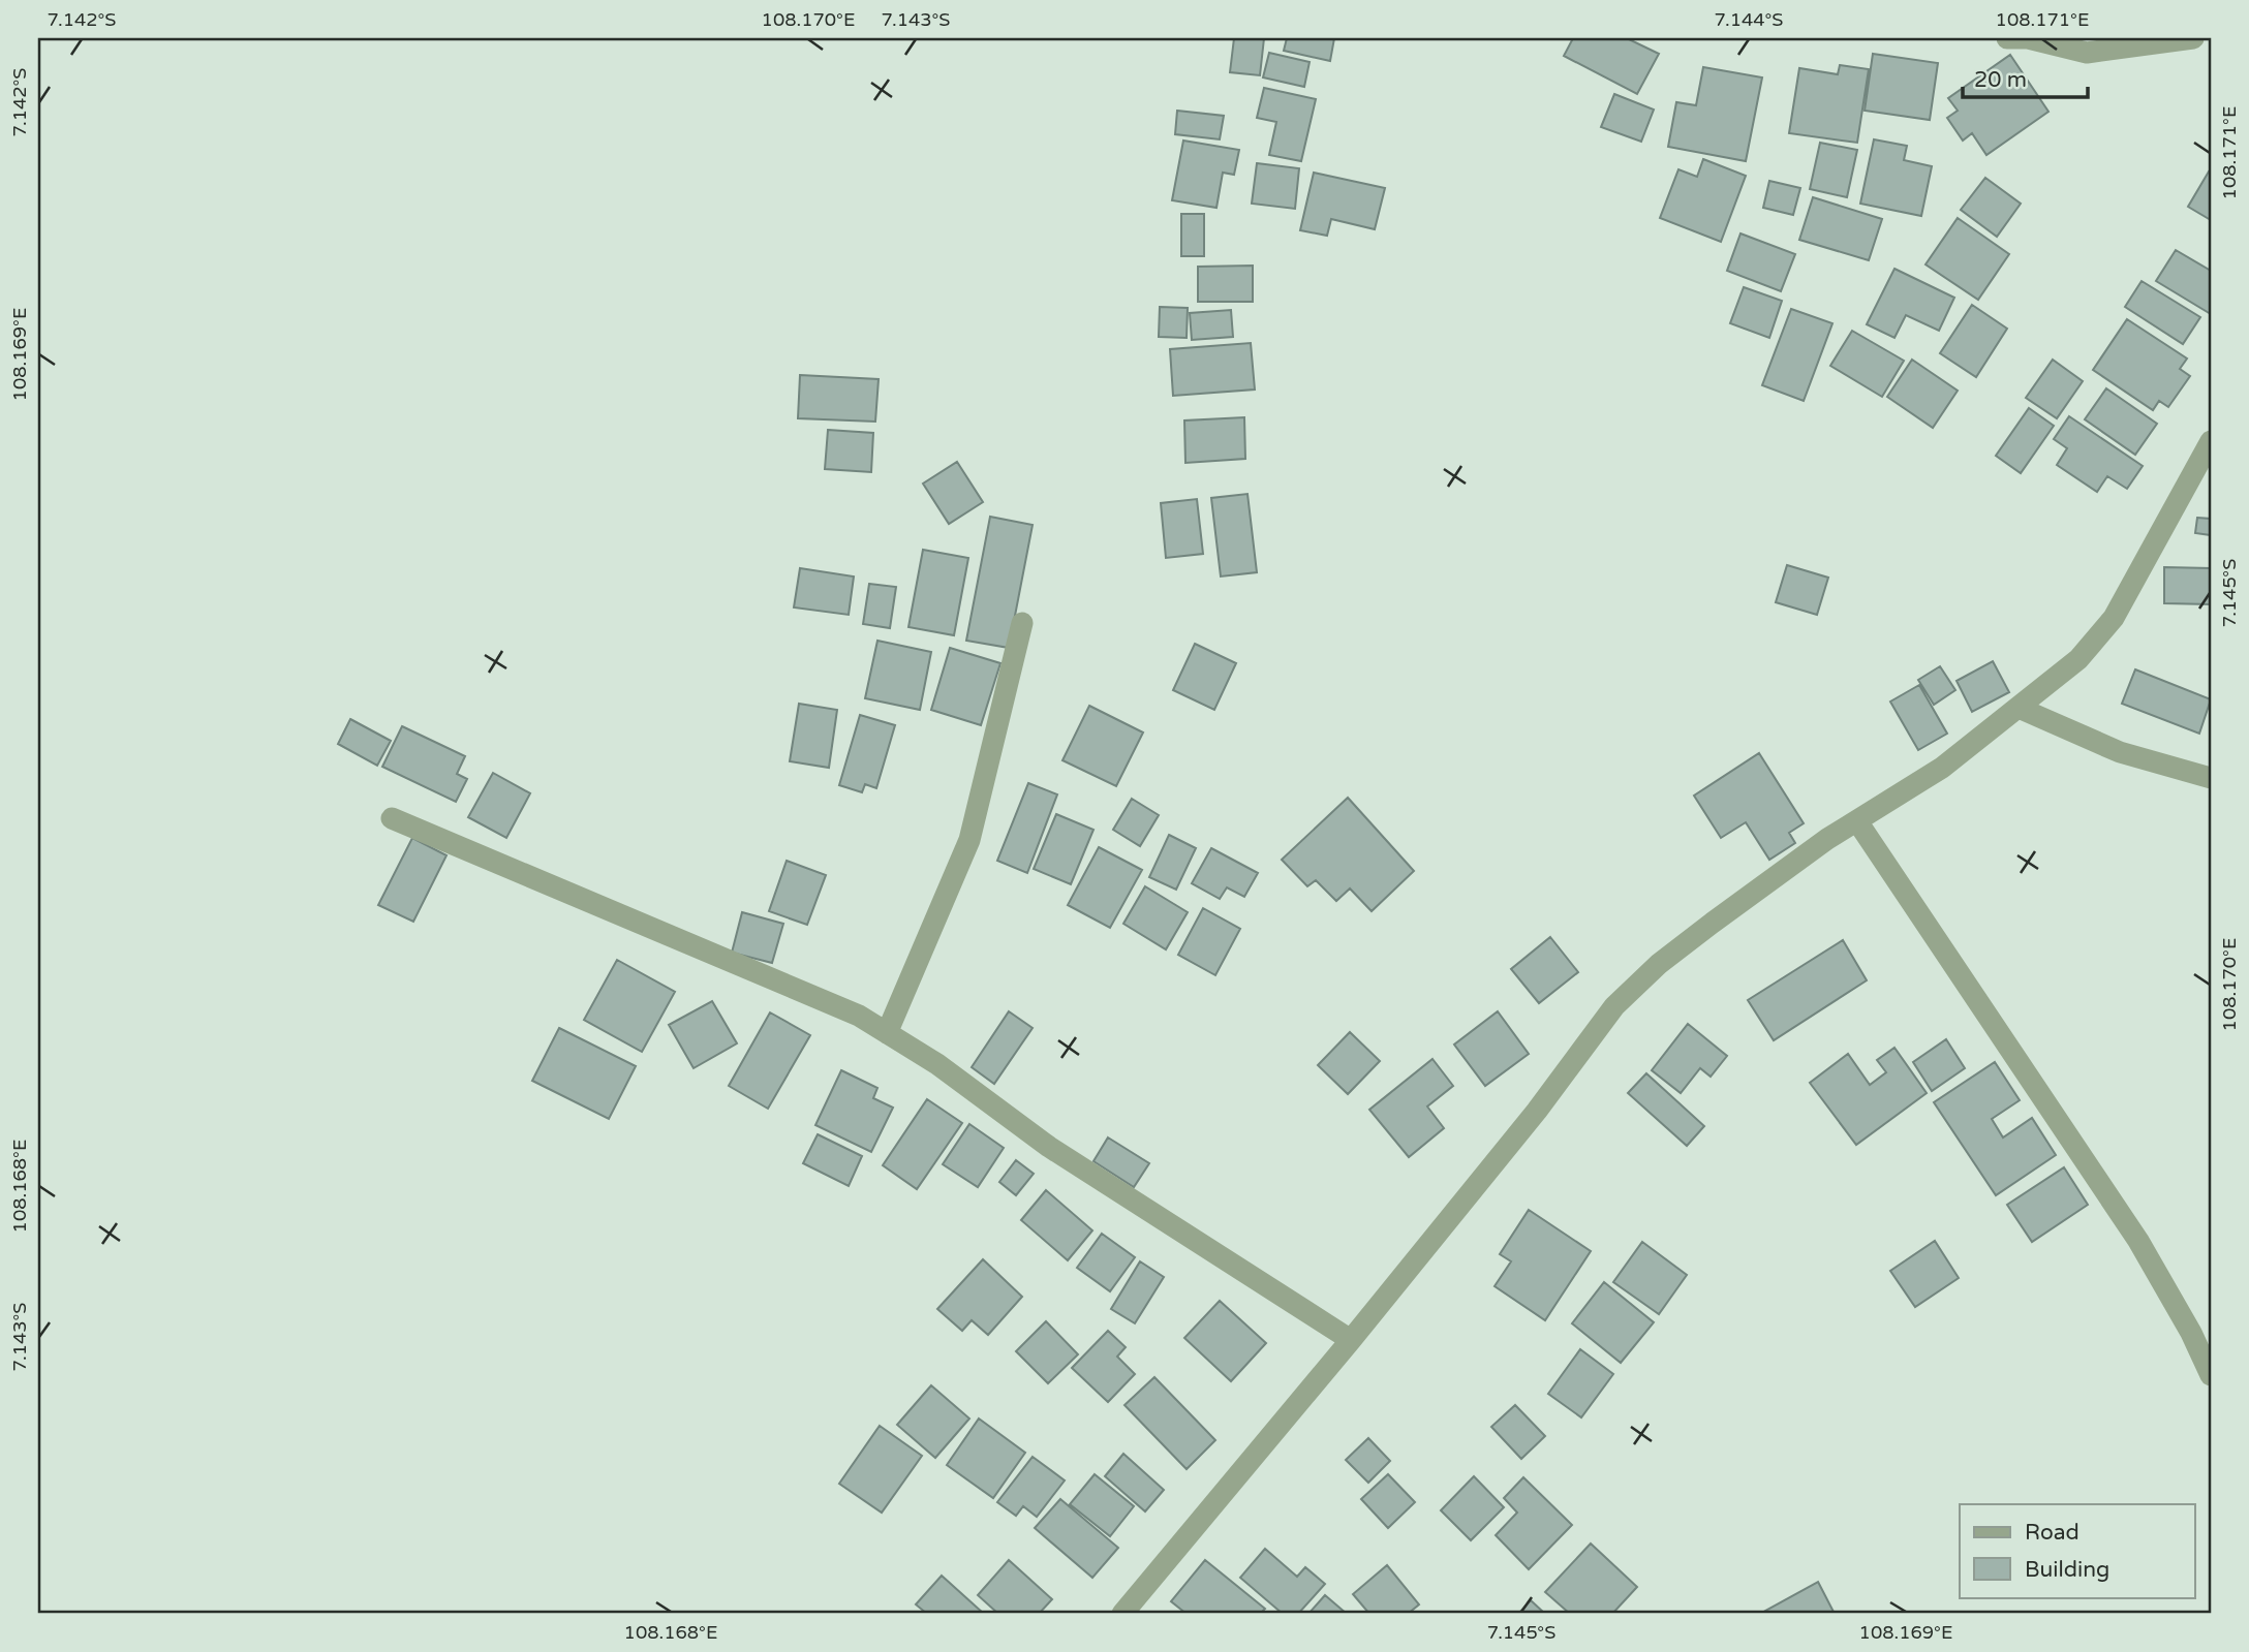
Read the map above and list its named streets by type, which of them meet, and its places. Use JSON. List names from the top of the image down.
{
  "legend": ["Road", "Building"],
  "scale_bar": "20 m",
  "coordinates": [
    "7.142°S",
    "108.170°E",
    "7.143°S",
    "7.144°S",
    "108.171°E",
    "108.169°E",
    "7.145°S",
    "108.168°E"
  ]
}
